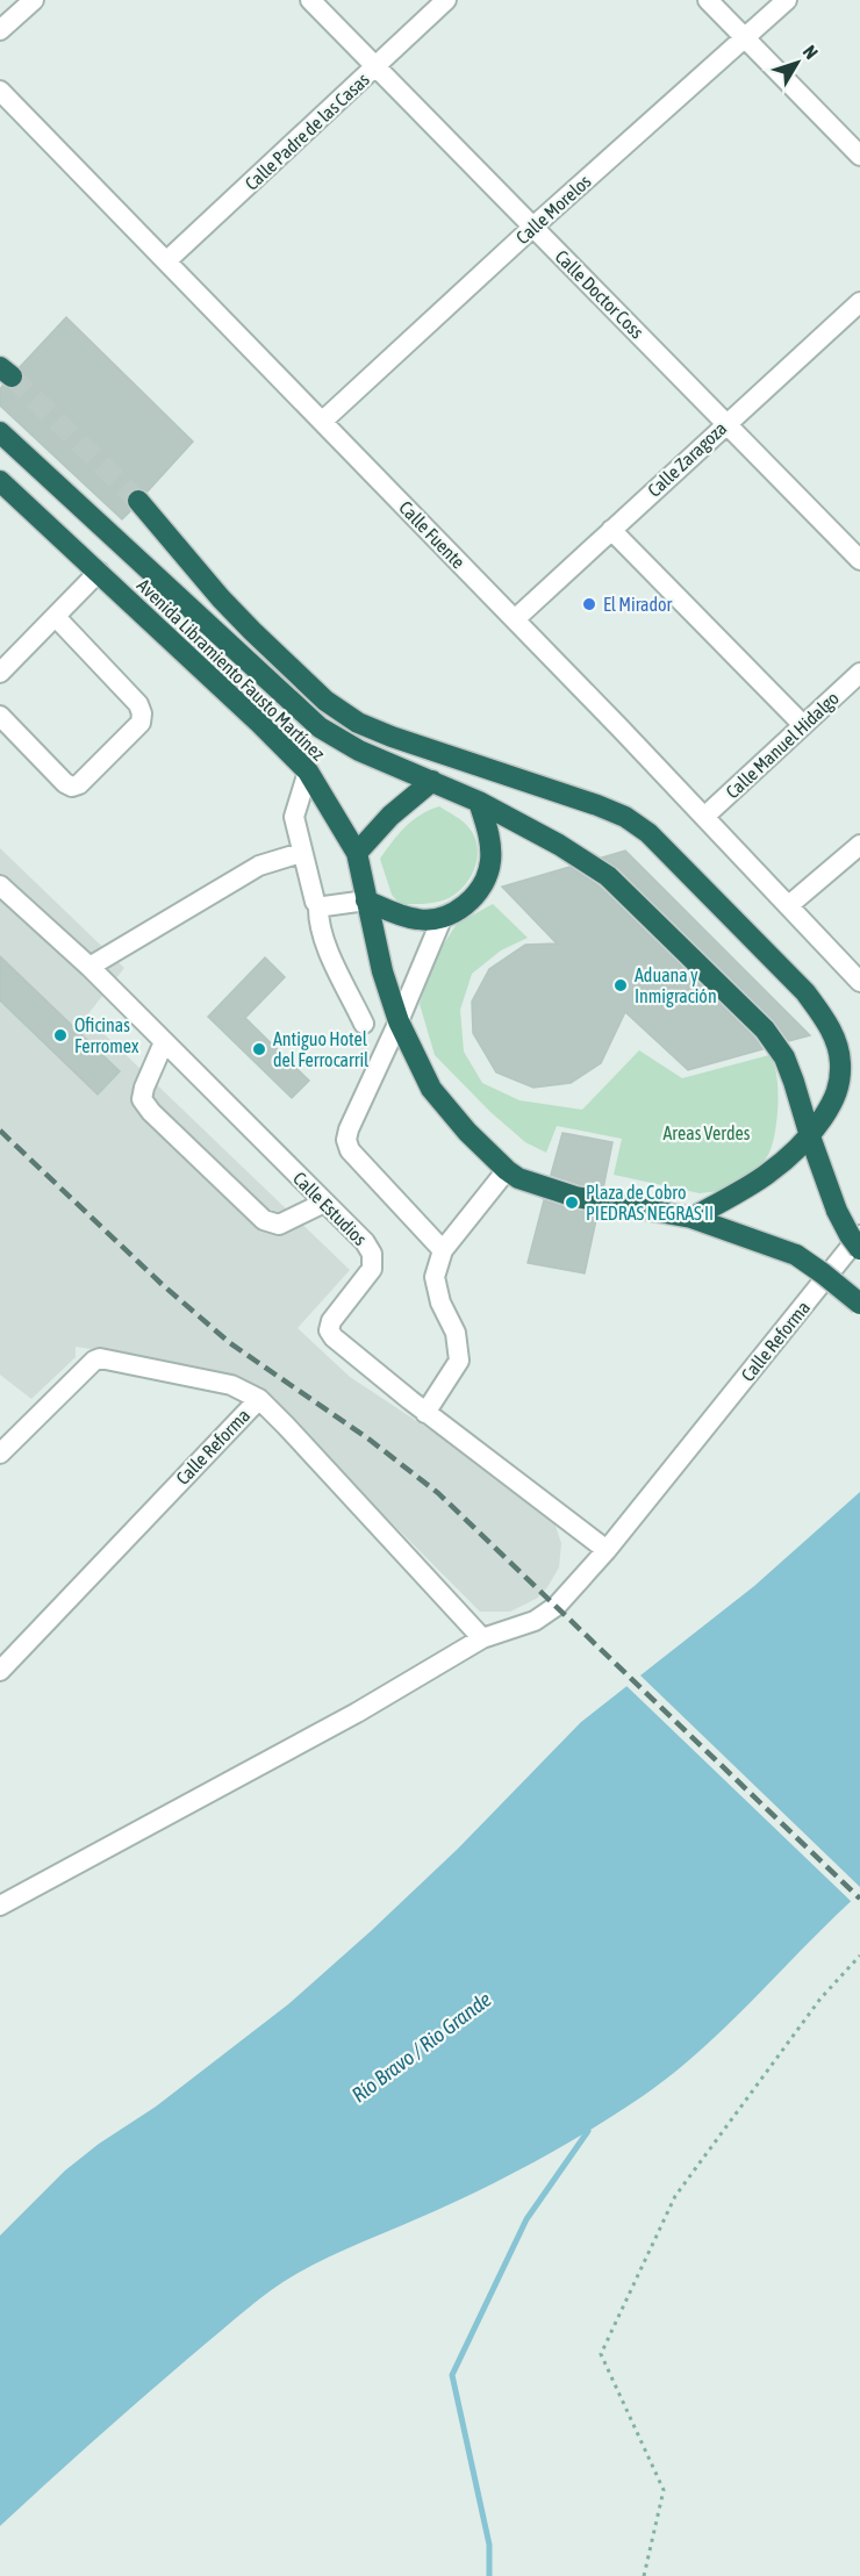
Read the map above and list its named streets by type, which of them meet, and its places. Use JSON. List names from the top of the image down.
{
  "streets": {
    "highway": ["Avenida Libramiento Fausto Martínez"],
    "street": [
      "Calle Padre de las Casas",
      "Calle Morelos",
      "Calle Doctor Coss",
      "Calle Zaragoza",
      "Calle Fuente",
      "Calle Manuel Hidalgo",
      "Calle Estudios",
      "Calle Reforma"
    ]
  },
  "crossings": [
    ["Calle Padre de las Casas", "Calle Doctor Coss"],
    ["Calle Padre de las Casas", "Calle Fuente"],
    ["Calle Morelos", "Calle Doctor Coss"],
    ["Calle Morelos", "Calle Fuente"],
    ["Calle Doctor Coss", "Calle Zaragoza"],
    ["Calle Zaragoza", "Calle Fuente"],
    ["Calle Fuente", "Calle Manuel Hidalgo"],
    ["Calle Estudios", "Calle Reforma"]
  ],
  "water": ["Río Bravo / Rio Grande"],
  "parks": ["Areas Verdes"],
  "places": [
    "El Mirador",
    "Aduana y Inmigración",
    "Oficinas Ferromex",
    "Antiguo Hotel del Ferrocarril",
    "Plaza de Cobro PIEDRAS NEGRAS II"
  ],
  "north": "top right"
}
